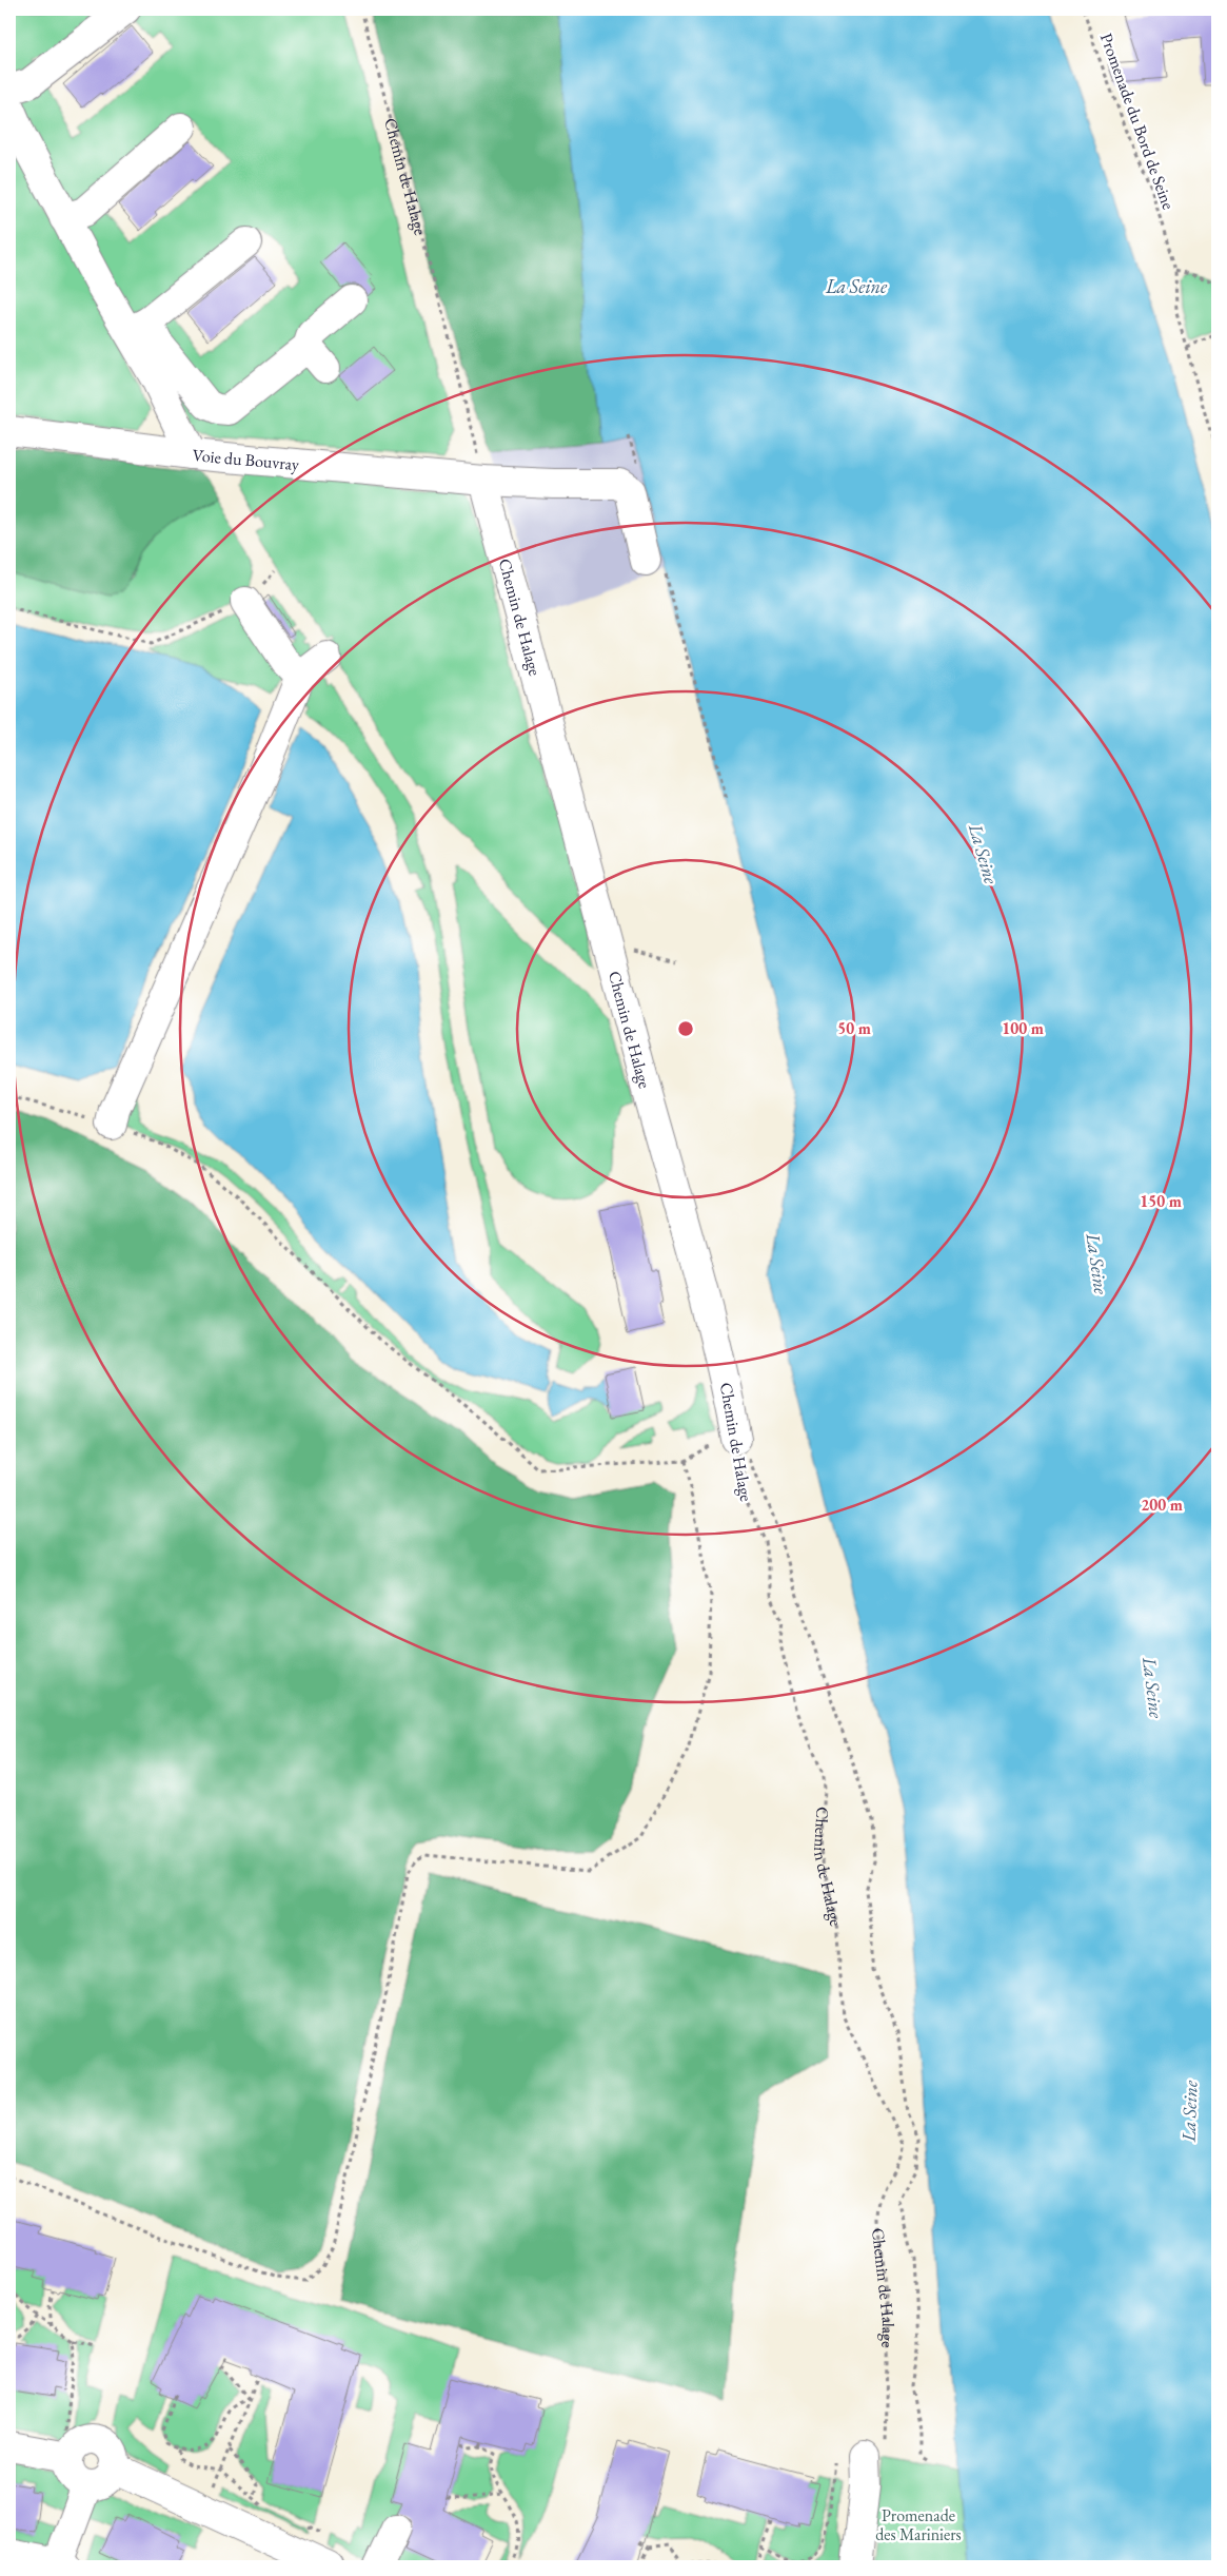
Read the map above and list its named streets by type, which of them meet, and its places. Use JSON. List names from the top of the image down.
{
  "streets": {
    "street": ["Chemin de Halage", "Voie du Bouvray"],
    "path": ["Promenade du Bord de Seine"]
  },
  "crossings": [
    ["Chemin de Halage", "Voie du Bouvray"]
  ],
  "water": ["La Seine"],
  "parks": ["Promenade des Mariniers"],
  "rings": [
    "50 m",
    "100 m",
    "150 m",
    "200 m"
  ]
}
